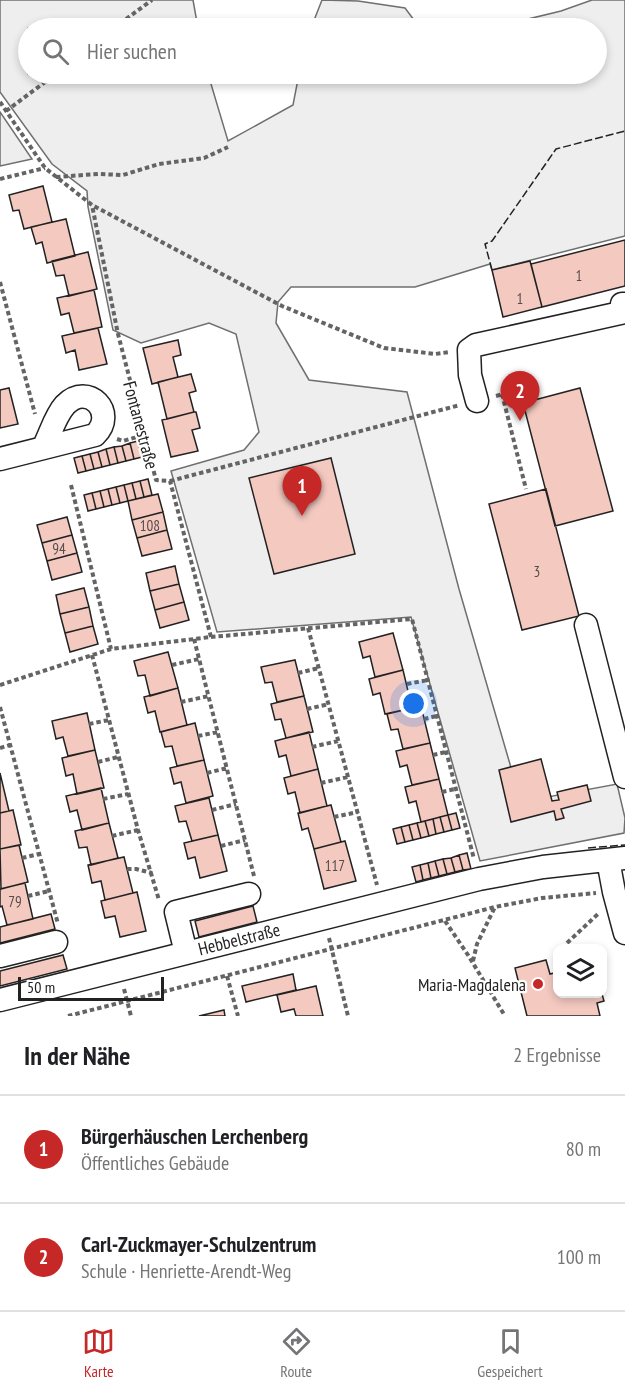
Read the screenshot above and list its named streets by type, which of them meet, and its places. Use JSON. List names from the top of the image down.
{
  "streets": {
    "street": ["Hebbelstraße"],
    "path": ["Fontanestraße"]
  },
  "places": ["Maria-Magdalena"],
  "house_numbers": [
    "1",
    "1",
    "108",
    "94",
    "3",
    "117",
    "79"
  ],
  "scale_bar": "50 m",
  "page": {
    "search": "Hier suchen",
    "pins": ["2", "1"],
    "scale": "50 m",
    "heading": ["In der Nähe", "2 Ergebnisse"],
    "list": [
      {
        "mark": "1",
        "name": "Bürgerhäuschen Lerchenberg",
        "note": "Öffentliches Gebäude",
        "value": "80 m"
      },
      {
        "mark": "2",
        "name": "Carl-Zuckmayer-Schulzentrum",
        "note": "Schule · Henriette-Arendt-Weg",
        "value": "100 m"
      }
    ],
    "nav": ["Karte", "Route", "Gespeichert"]
  }
}
